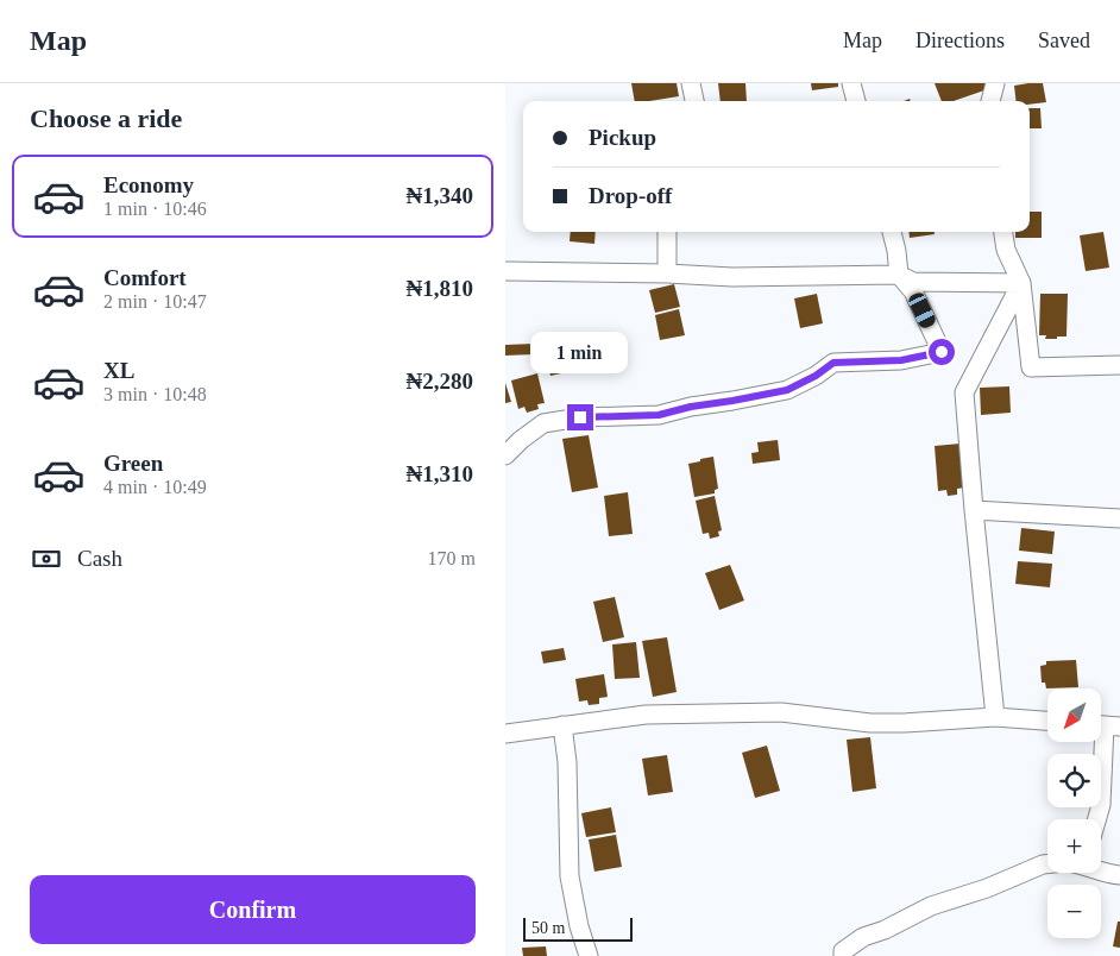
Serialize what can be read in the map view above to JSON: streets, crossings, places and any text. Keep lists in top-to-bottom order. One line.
{"scale_bar":"50 m","north":"bottom left","page":{"header":"Map","nav":["Map","Directions","Saved"],"heading":"Choose a ride","banner":["Pickup","Drop-off"],"list":[{"name":"Economy","note":"1 min · 10:46","value":"₦1,340"},{"name":"Comfort","note":"2 min · 10:47","value":"₦1,810"},{"name":"XL","note":"3 min · 10:48","value":"₦2,280"},{"name":"Green","note":"4 min · 10:49","value":"₦1,310"}],"bubble":"1 min","pay":["Cash","170 m"],"map_buttons":["+","−"],"buttons":"Confirm","scale":"50 m"}}
